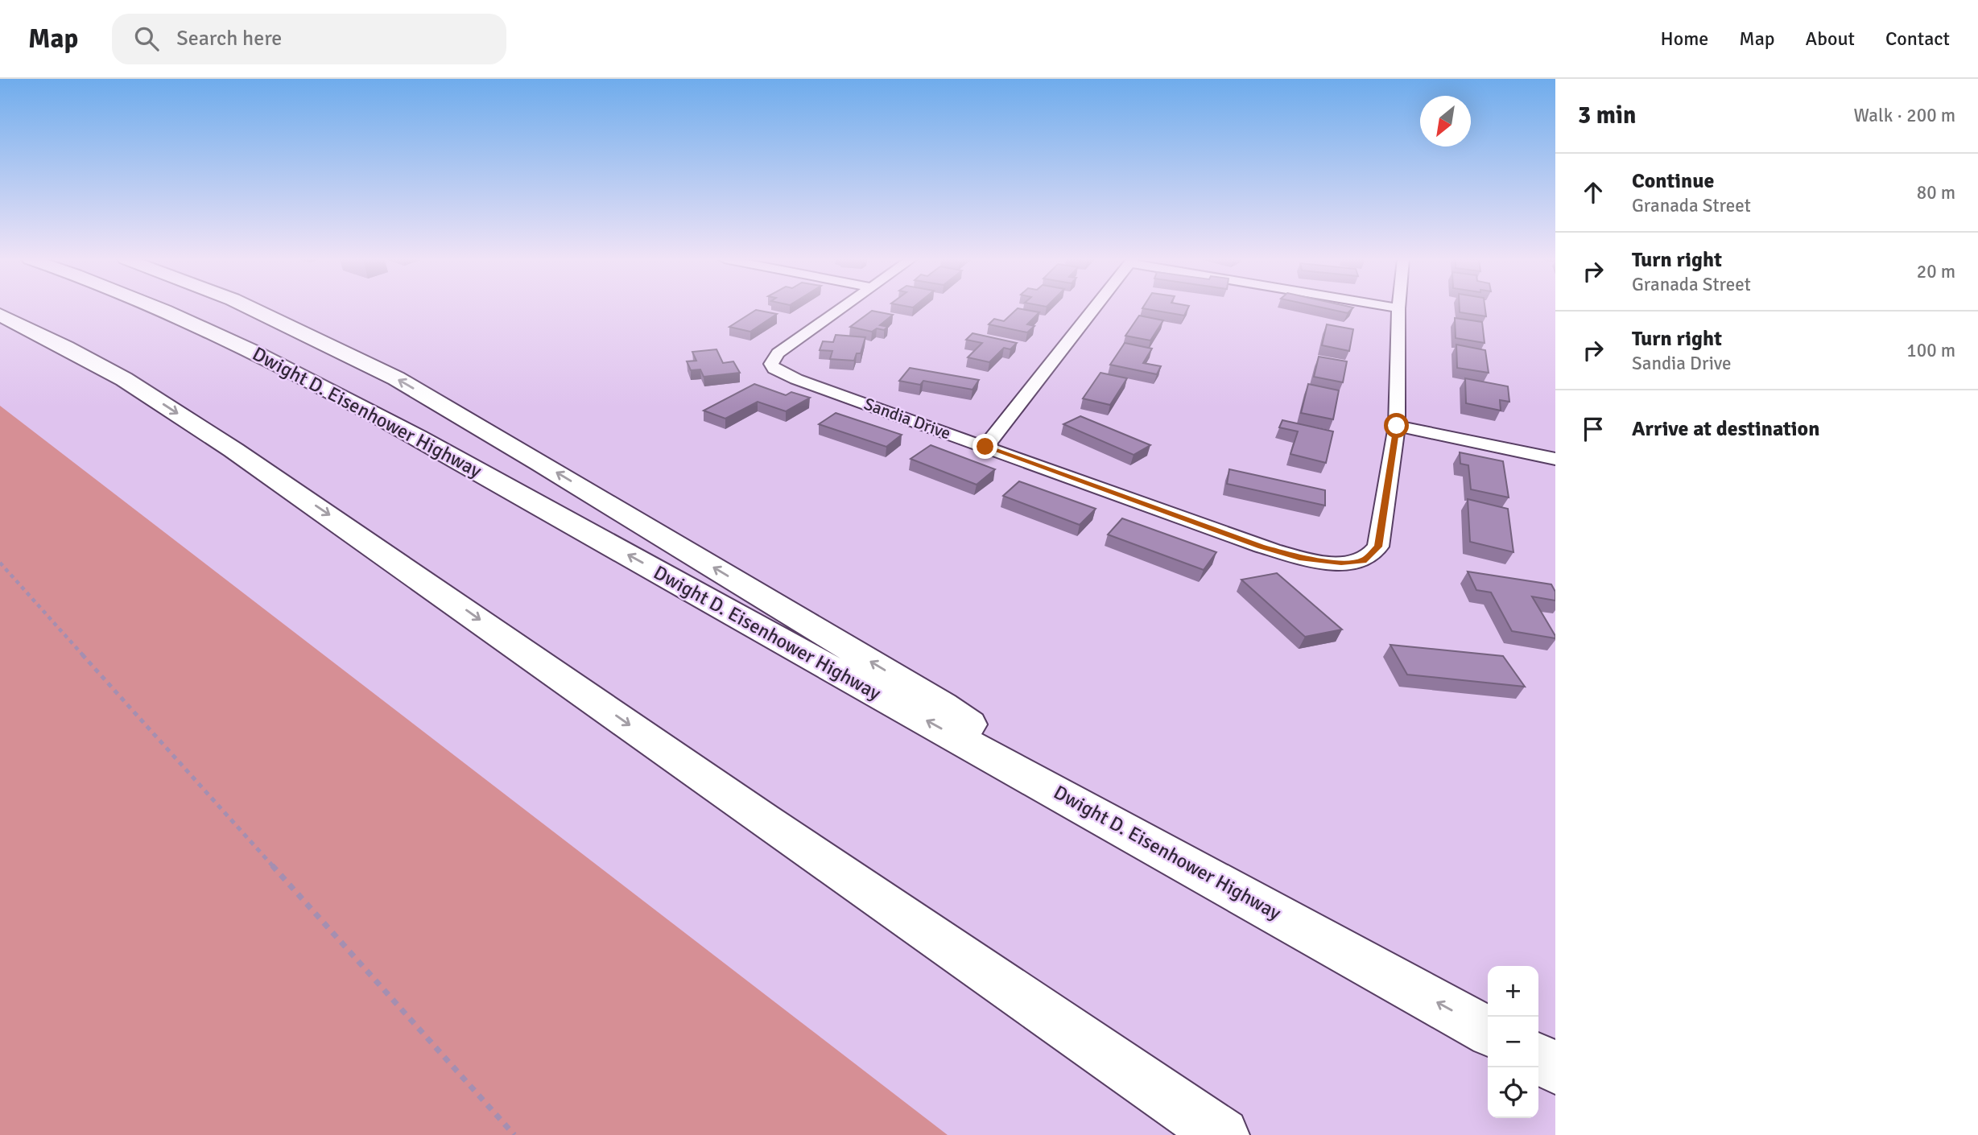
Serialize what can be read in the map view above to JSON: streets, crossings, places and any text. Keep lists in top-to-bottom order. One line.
{"streets":{"highway":["Dwight D. Eisenhower Highway"],"street":["Sandia Drive"]},"north":"bottom left","page":{"header":"Map","search":"Search here","nav":["Home","Map","About","Contact"],"heading":["3 min","Walk · 200 m"],"list":[["Continue","Granada Street","80 m"],["Turn right","Granada Street","20 m"],["Turn right","Sandia Drive","100 m"],"Arrive at destination"],"map_buttons":["+","−"]}}
